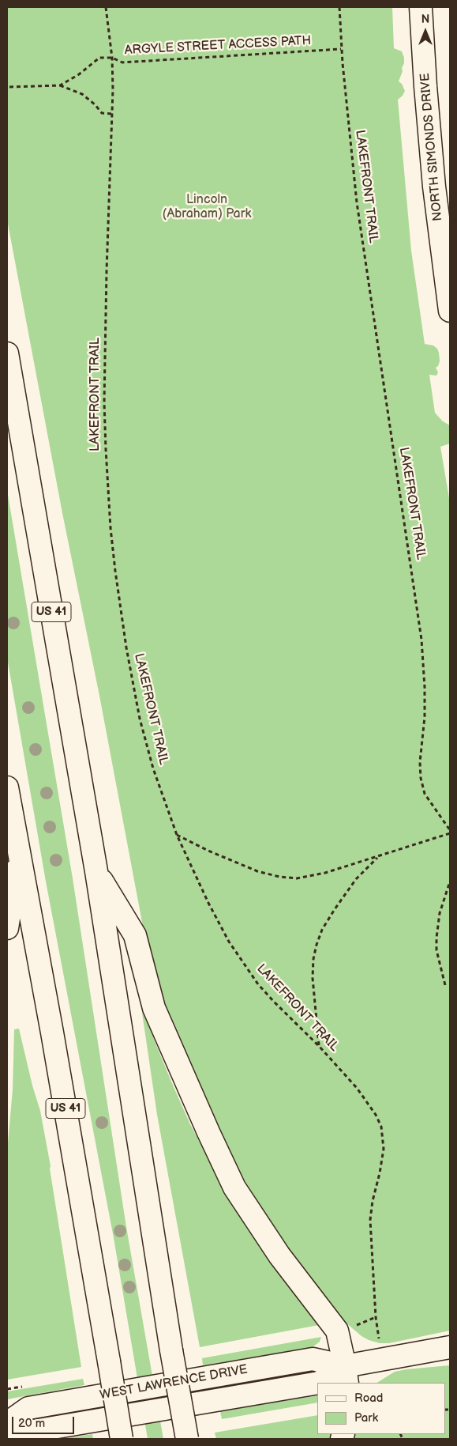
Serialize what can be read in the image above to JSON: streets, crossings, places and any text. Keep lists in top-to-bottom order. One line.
{"streets":{"main road":["NORTH SIMONDS DRIVE","US 41","WEST LAWRENCE DRIVE"],"path":["ARGYLE STREET ACCESS PATH","LAKEFRONT TRAIL"]},"crossings":[["ARGYLE STREET ACCESS PATH","LAKEFRONT TRAIL"]],"parks":["Lincoln (Abraham) Park"],"legend":["Road","Park"],"scale_bar":"20 m","north":"top"}
